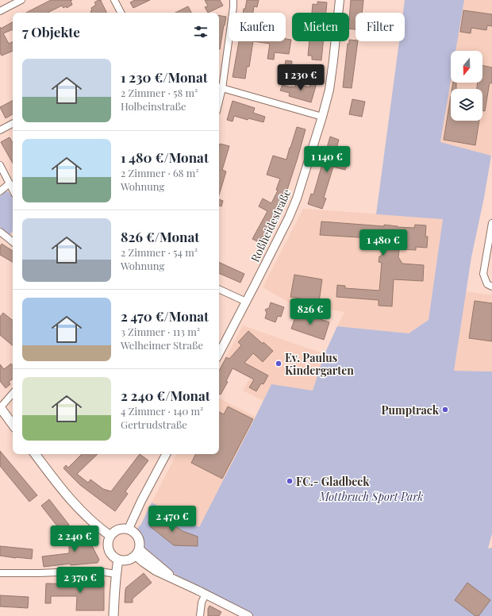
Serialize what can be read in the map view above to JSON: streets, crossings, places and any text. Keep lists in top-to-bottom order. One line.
{"streets":{"street":["Roßheidestraße"]},"parks":["Mottbruch Sport Park"],"places":["Ev. Paulus Kindergarten","Pumptrack","FC.- Gladbeck"],"north":"bottom","page":{"chip":["Kaufen","Mieten","Filter"],"heading":"7 Objekte","list":[{"name":"1 230 €/Monat","note":"2 Zimmer · 58 m² · Holbeinstraße"},{"name":"1 480 €/Monat","note":"2 Zimmer · 68 m² · Wohnung"},{"name":"826 €/Monat","note":"2 Zimmer · 54 m² · Wohnung"},{"name":"2 470 €/Monat","note":"3 Zimmer · 113 m² · Welheimer Straße"},{"name":"2 240 €/Monat","note":"4 Zimmer · 140 m² · Gertrudstraße"}],"price":["1 230 €","1 140 €","1 480 €","826 €","2 470 €","2 240 €","2 370 €"]}}
